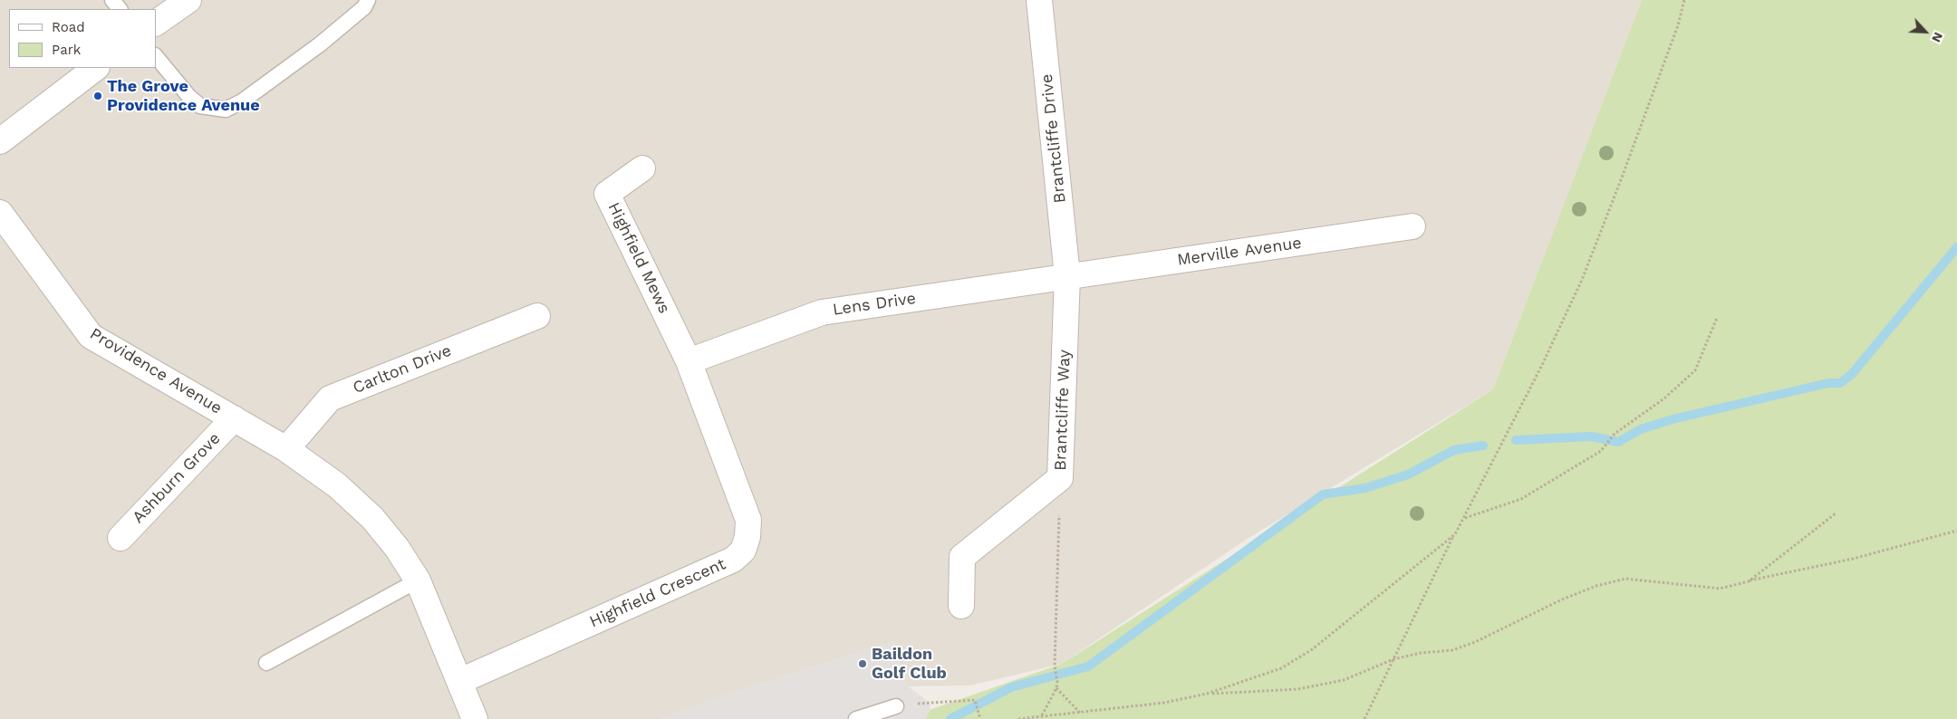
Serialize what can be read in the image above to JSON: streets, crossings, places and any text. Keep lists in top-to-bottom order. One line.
{"streets":{"street":["Brantcliffe Drive","Merville Avenue","Highfield Mews","Lens Drive","Carlton Drive","Providence Avenue","Brantcliffe Way","Ashburn Grove","Highfield Crescent"]},"crossings":[["Brantcliffe Drive","Merville Avenue"],["Brantcliffe Drive","Lens Drive"],["Brantcliffe Drive","Brantcliffe Way"],["Merville Avenue","Lens Drive"],["Merville Avenue","Brantcliffe Way"],["Highfield Mews","Lens Drive"],["Highfield Mews","Highfield Crescent"],["Lens Drive","Brantcliffe Way"],["Lens Drive","Highfield Crescent"],["Carlton Drive","Providence Avenue"],["Providence Avenue","Ashburn Grove"],["Providence Avenue","Highfield Crescent"]],"places":["The Grove Providence Avenue","Baildon Golf Club"],"legend":["Road","Park"],"north":"bottom right"}
